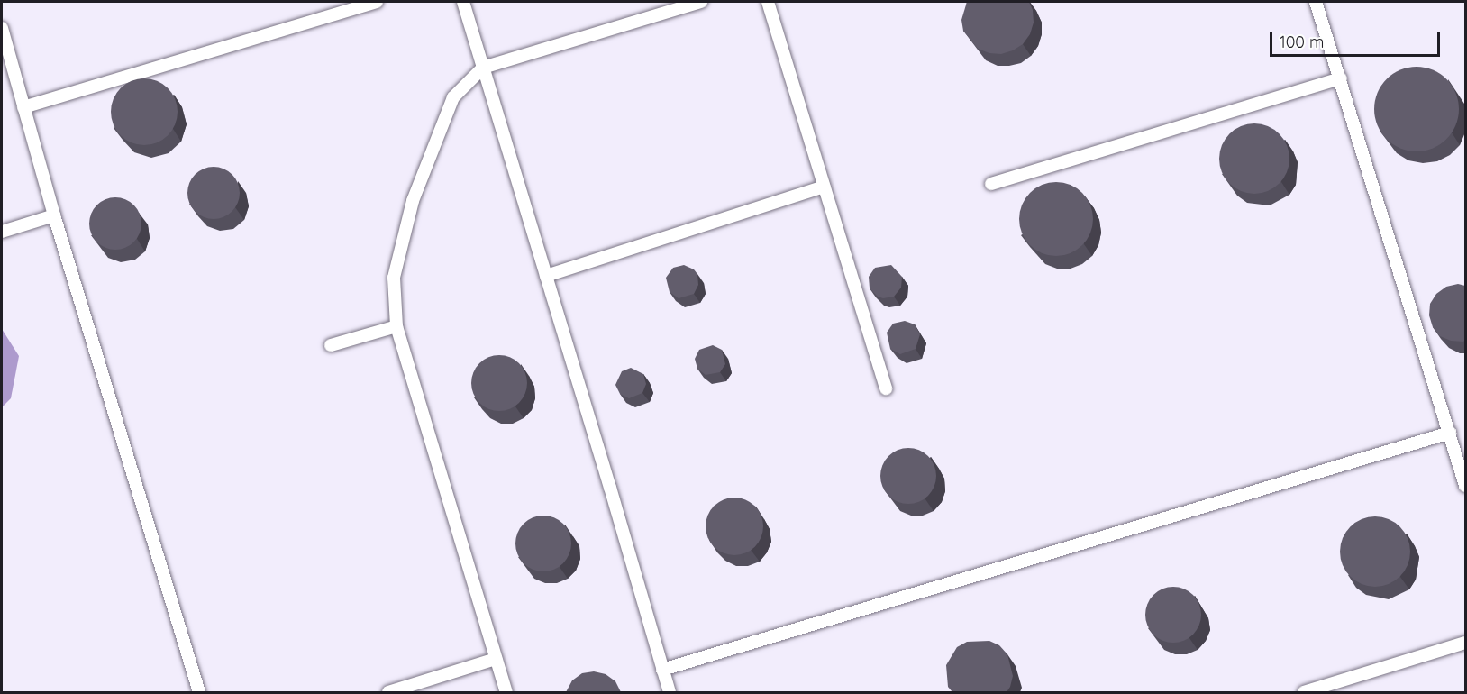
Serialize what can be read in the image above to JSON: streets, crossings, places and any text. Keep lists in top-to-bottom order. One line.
{"scale_bar":"100 m"}
